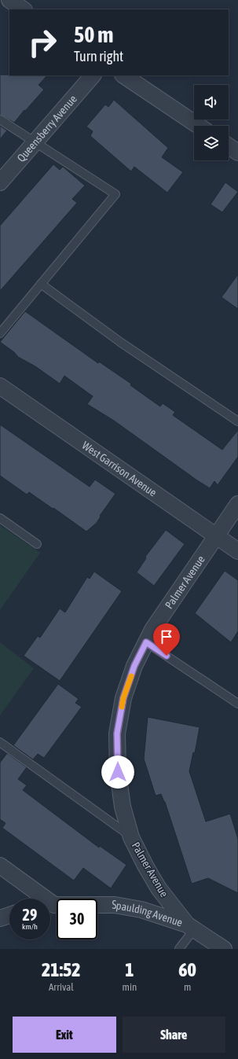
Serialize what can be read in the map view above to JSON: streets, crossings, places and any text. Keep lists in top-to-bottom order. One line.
{"streets":{"street":["Queensberry Avenue","West Garrison Avenue","Palmer Avenue","Spaulding Avenue"]},"crossings":[["West Garrison Avenue","Palmer Avenue"],["Palmer Avenue","Spaulding Avenue"]],"page":{"turn":["50 m","Turn right"],"speed":"29 km/h","limit":"30","eta":["21:52","Arrival","1","min","60","m"],"buttons":["Exit","Share"]}}
